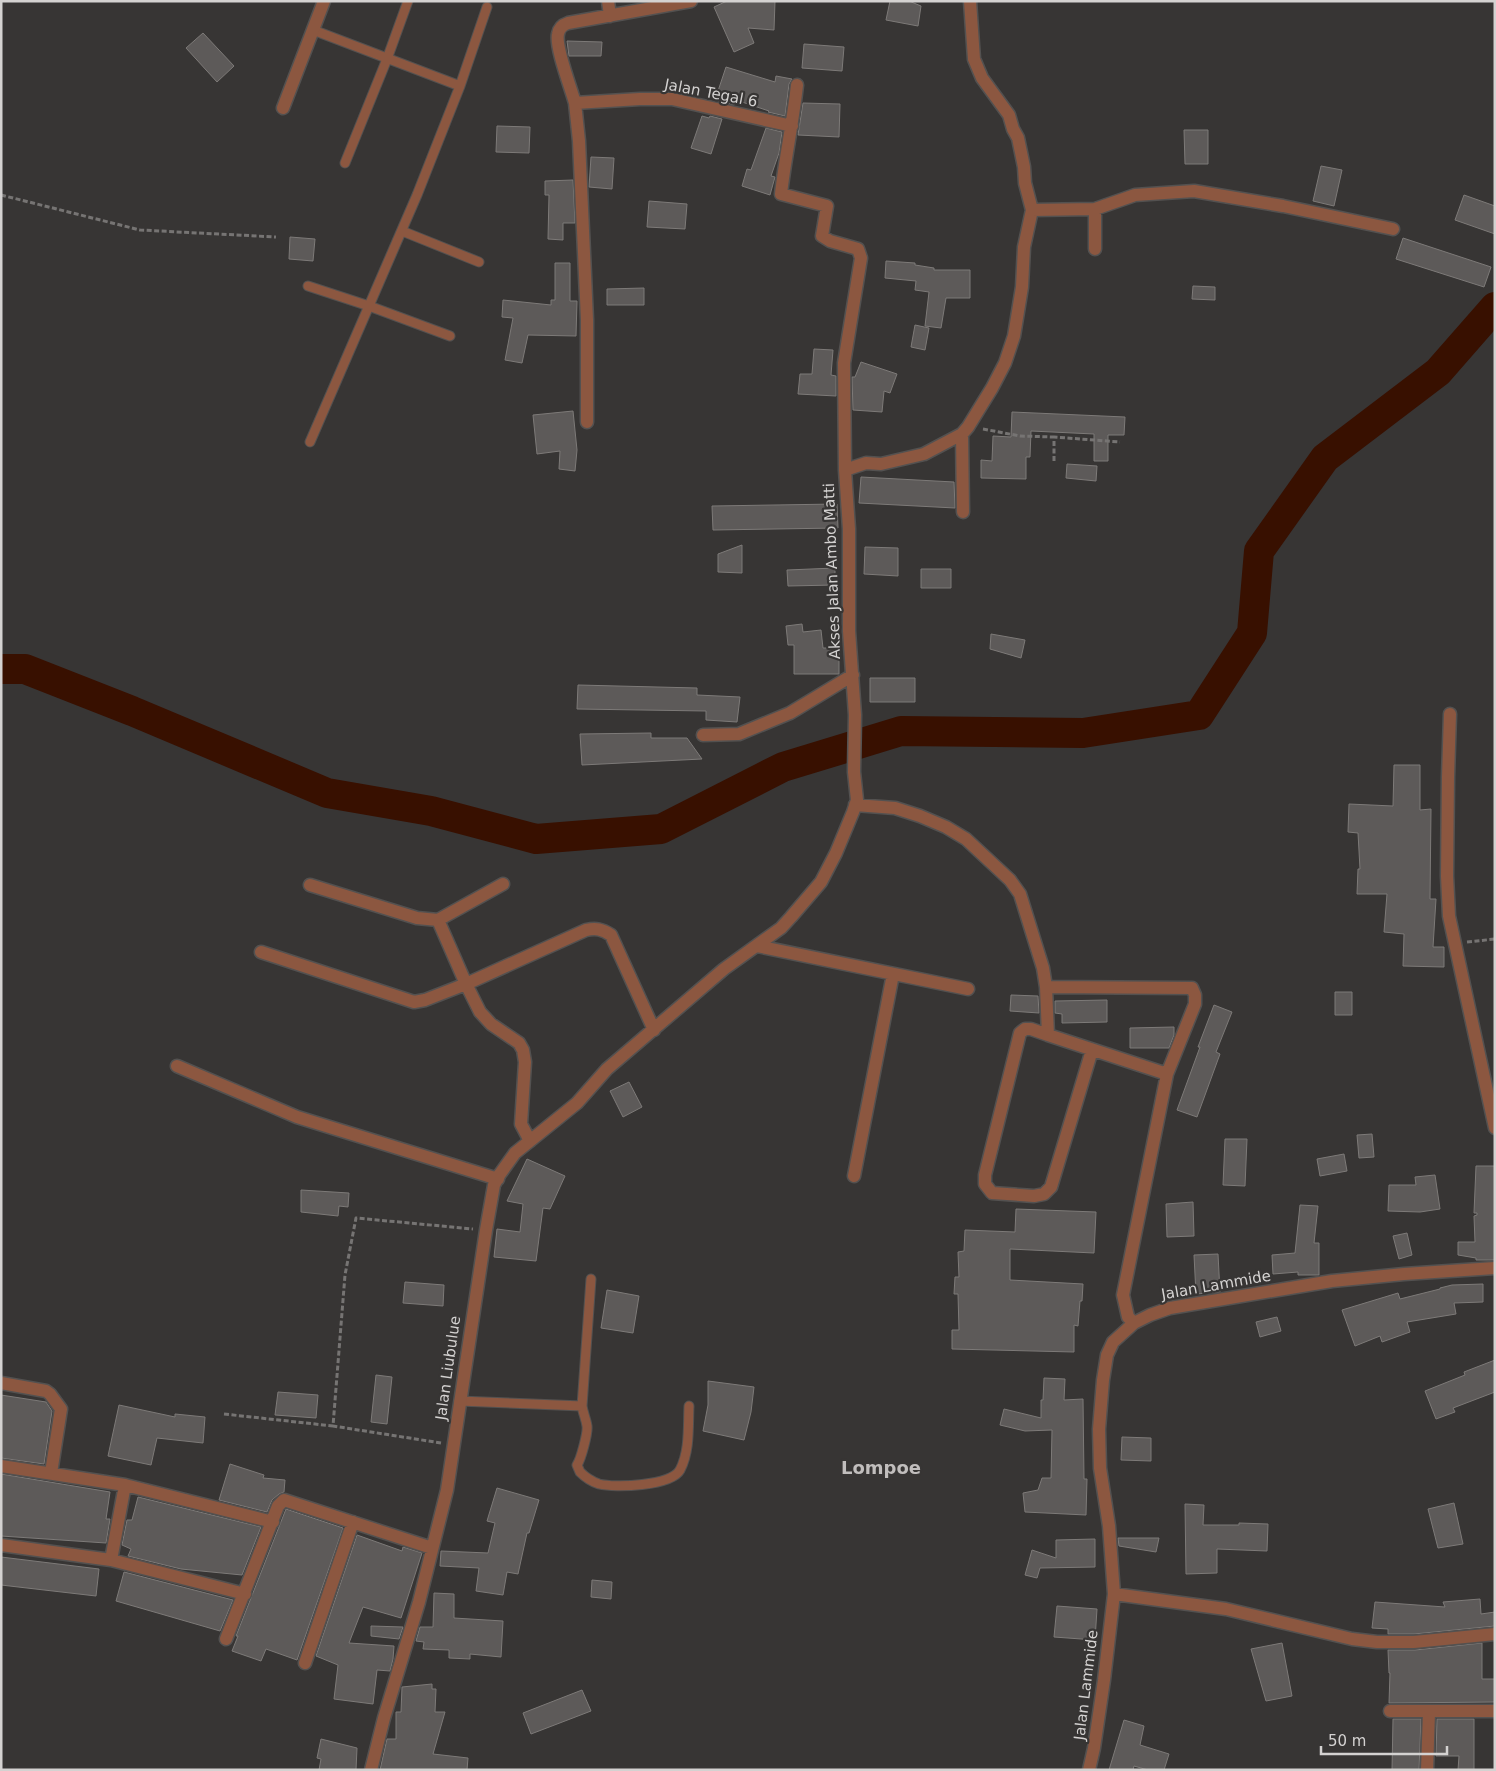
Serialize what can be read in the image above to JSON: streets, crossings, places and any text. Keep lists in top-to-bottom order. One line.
{"streets":{"street":["Jalan Tegal 6","Akses Jalan Ambo Matti","Jalan Lammide","Jalan Liubulue"]},"crossings":[["Akses Jalan Ambo Matti","Jalan Liubulue"]],"districts":["Lompoe"],"scale_bar":"50 m"}
